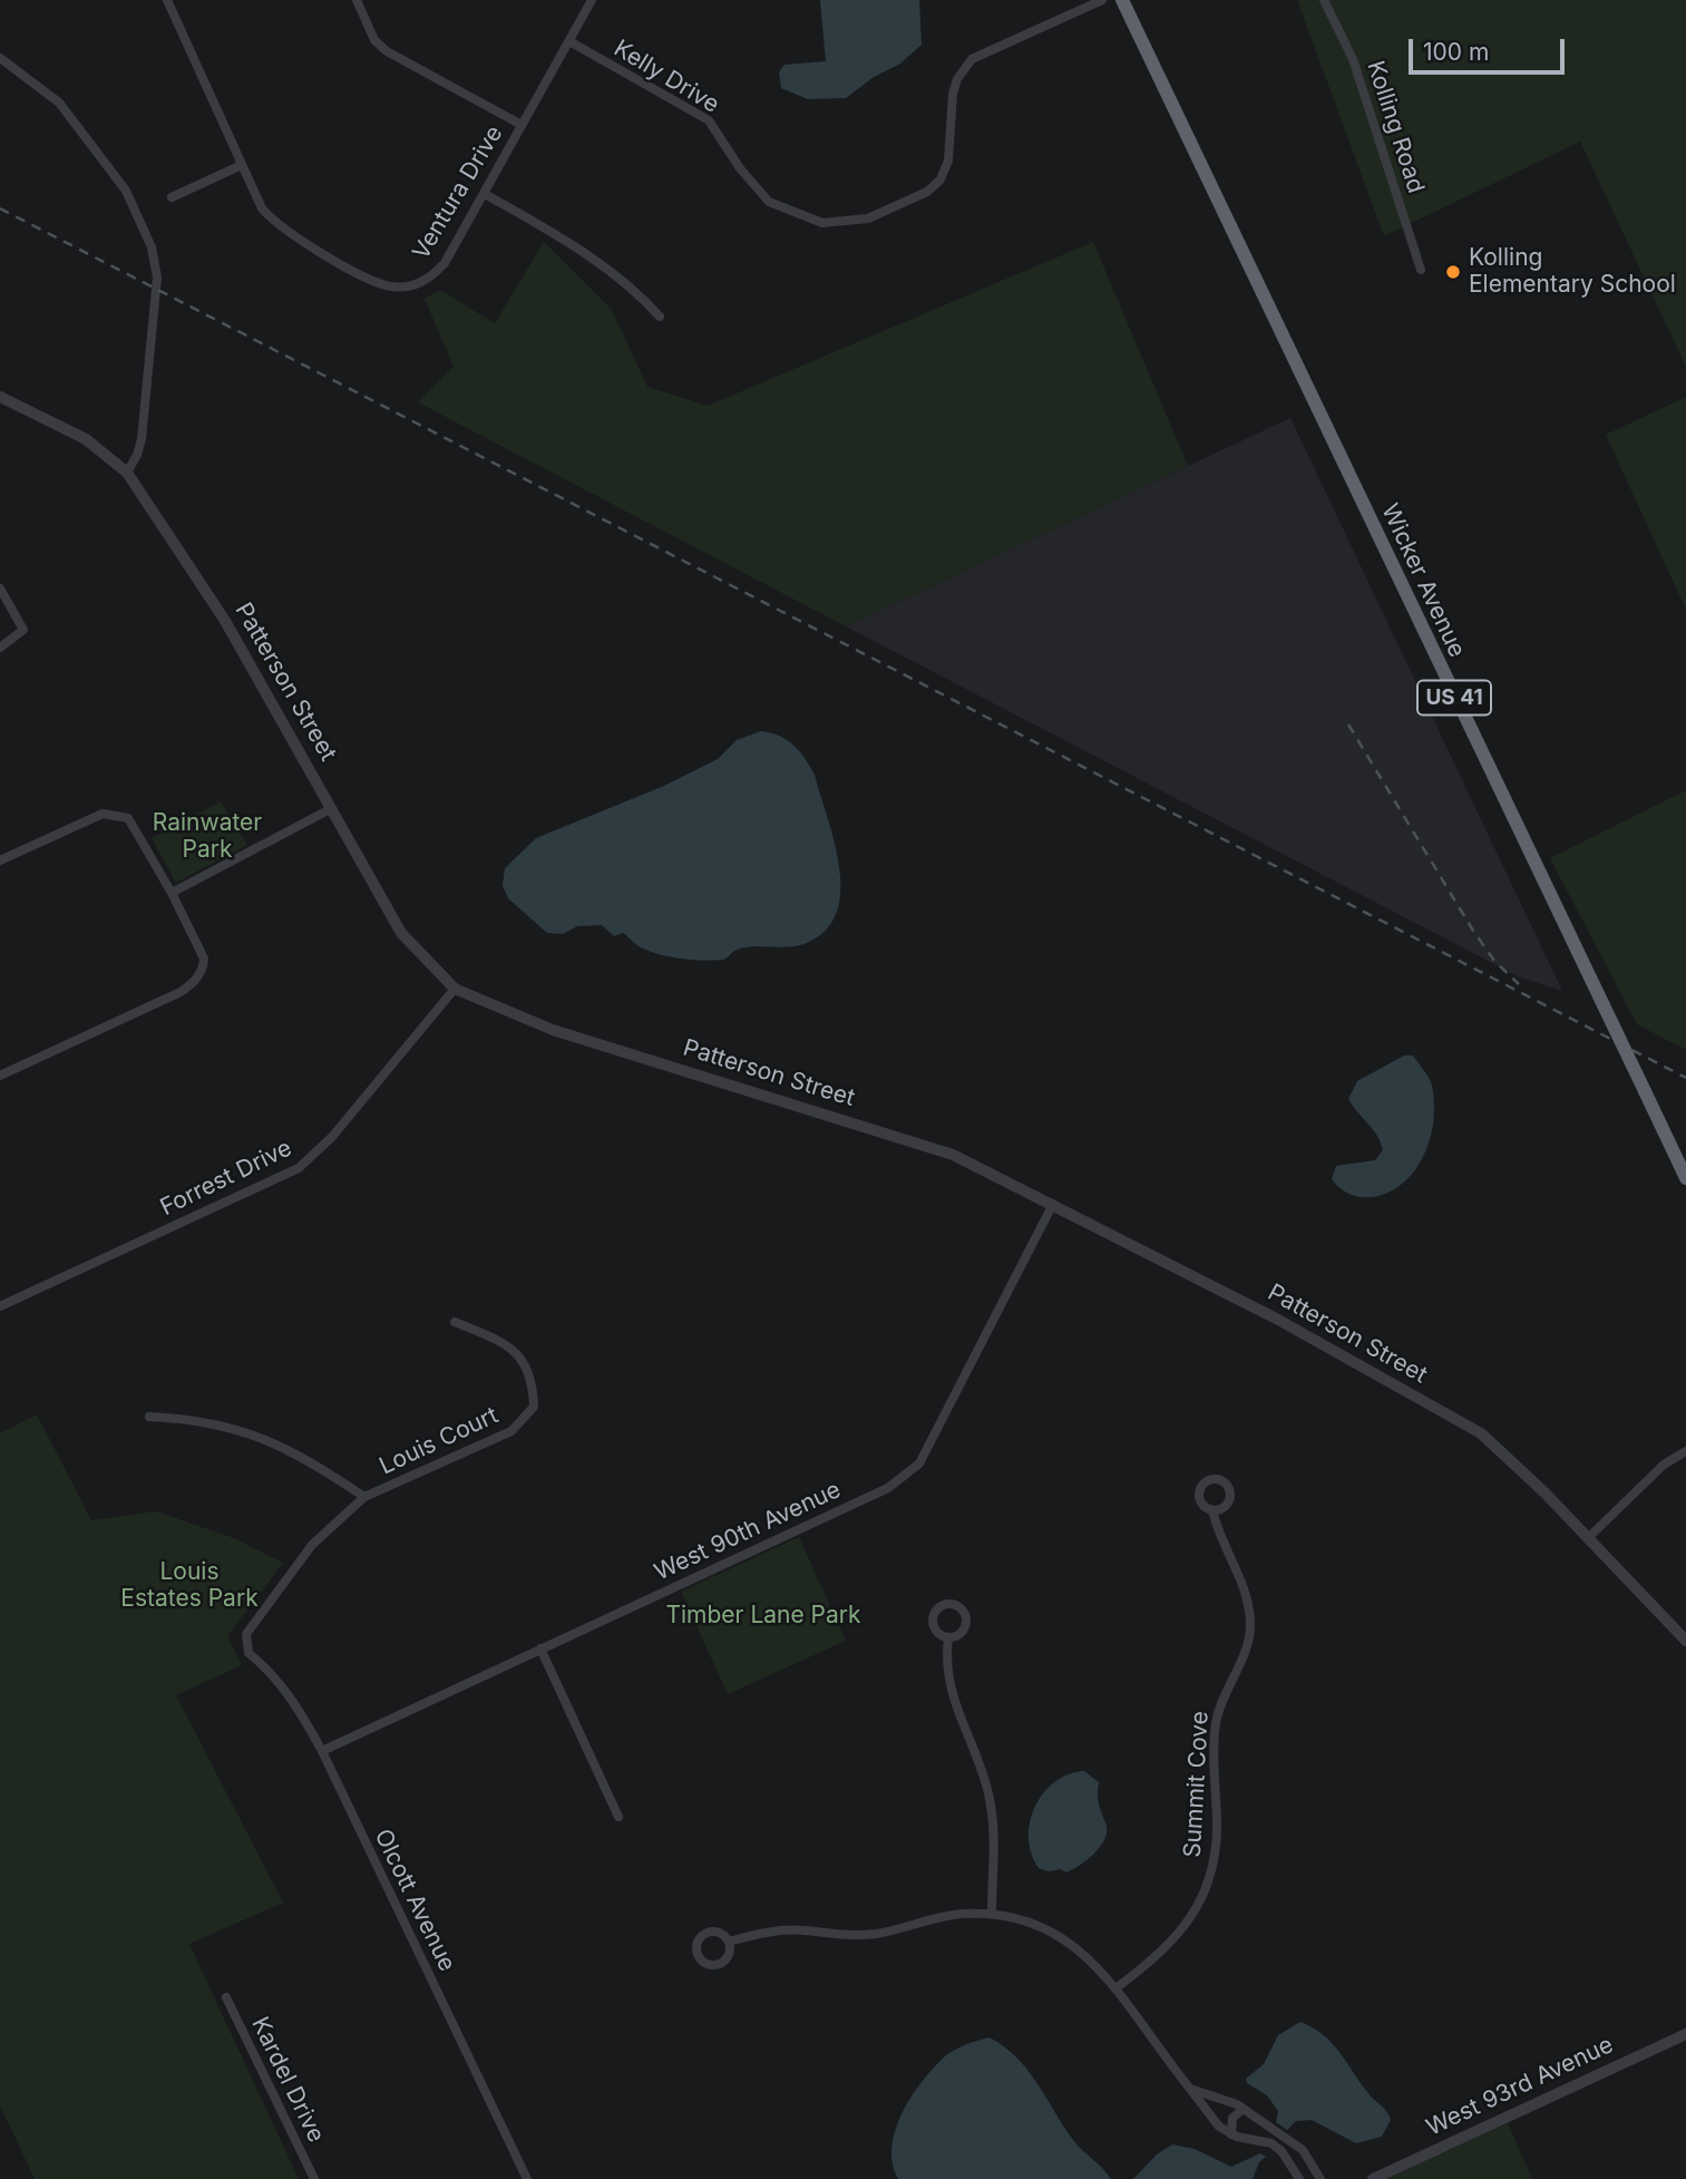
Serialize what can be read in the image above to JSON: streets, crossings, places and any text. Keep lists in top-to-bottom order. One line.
{"streets":{"highway":["Wicker Avenue","US 41"],"street":["Kelly Drive","Kolling Road","Ventura Drive","Patterson Street","Forrest Drive","Louis Court","West 90th Avenue","Summit Cove","Olcott Avenue","Kardel Drive","West 93rd Avenue"]},"crossings":[["Kelly Drive","Ventura Drive"],["Patterson Street","Forrest Drive"],["Patterson Street","West 90th Avenue"],["Louis Court","Olcott Avenue"],["West 90th Avenue","Olcott Avenue"]],"parks":["Rainwater Park","Louis Estates Park","Timber Lane Park"],"places":["Kolling Elementary School"],"scale_bar":"100 m"}
